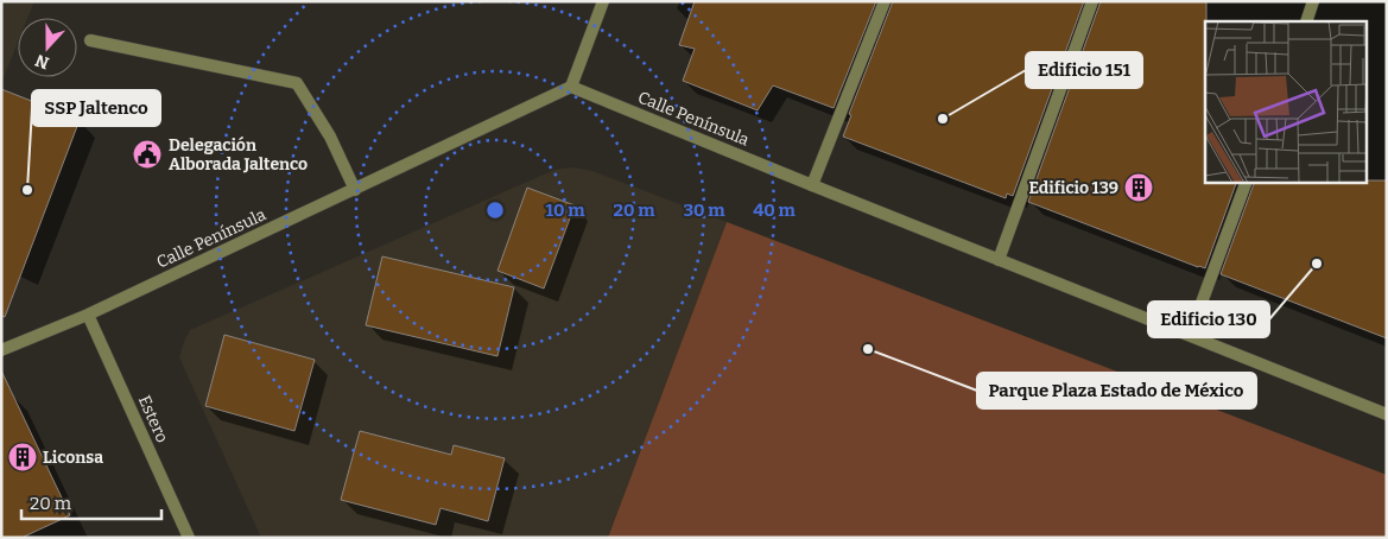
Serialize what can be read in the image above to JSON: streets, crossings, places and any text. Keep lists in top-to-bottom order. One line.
{"streets":{"street":["Calle Península","Estero"]},"crossings":[["Calle Península","Estero"]],"places":{"other":["Edificio 151","SSP Jaltenco","Edificio 130","Parque Plaza Estado de México"],"public building":["Delegación Alborada Jaltenco"],"building":["Edificio 139","Liconsa"]},"scale_bar":"20 m","north":"bottom","rings":["10 m","20 m","30 m","40 m"]}
